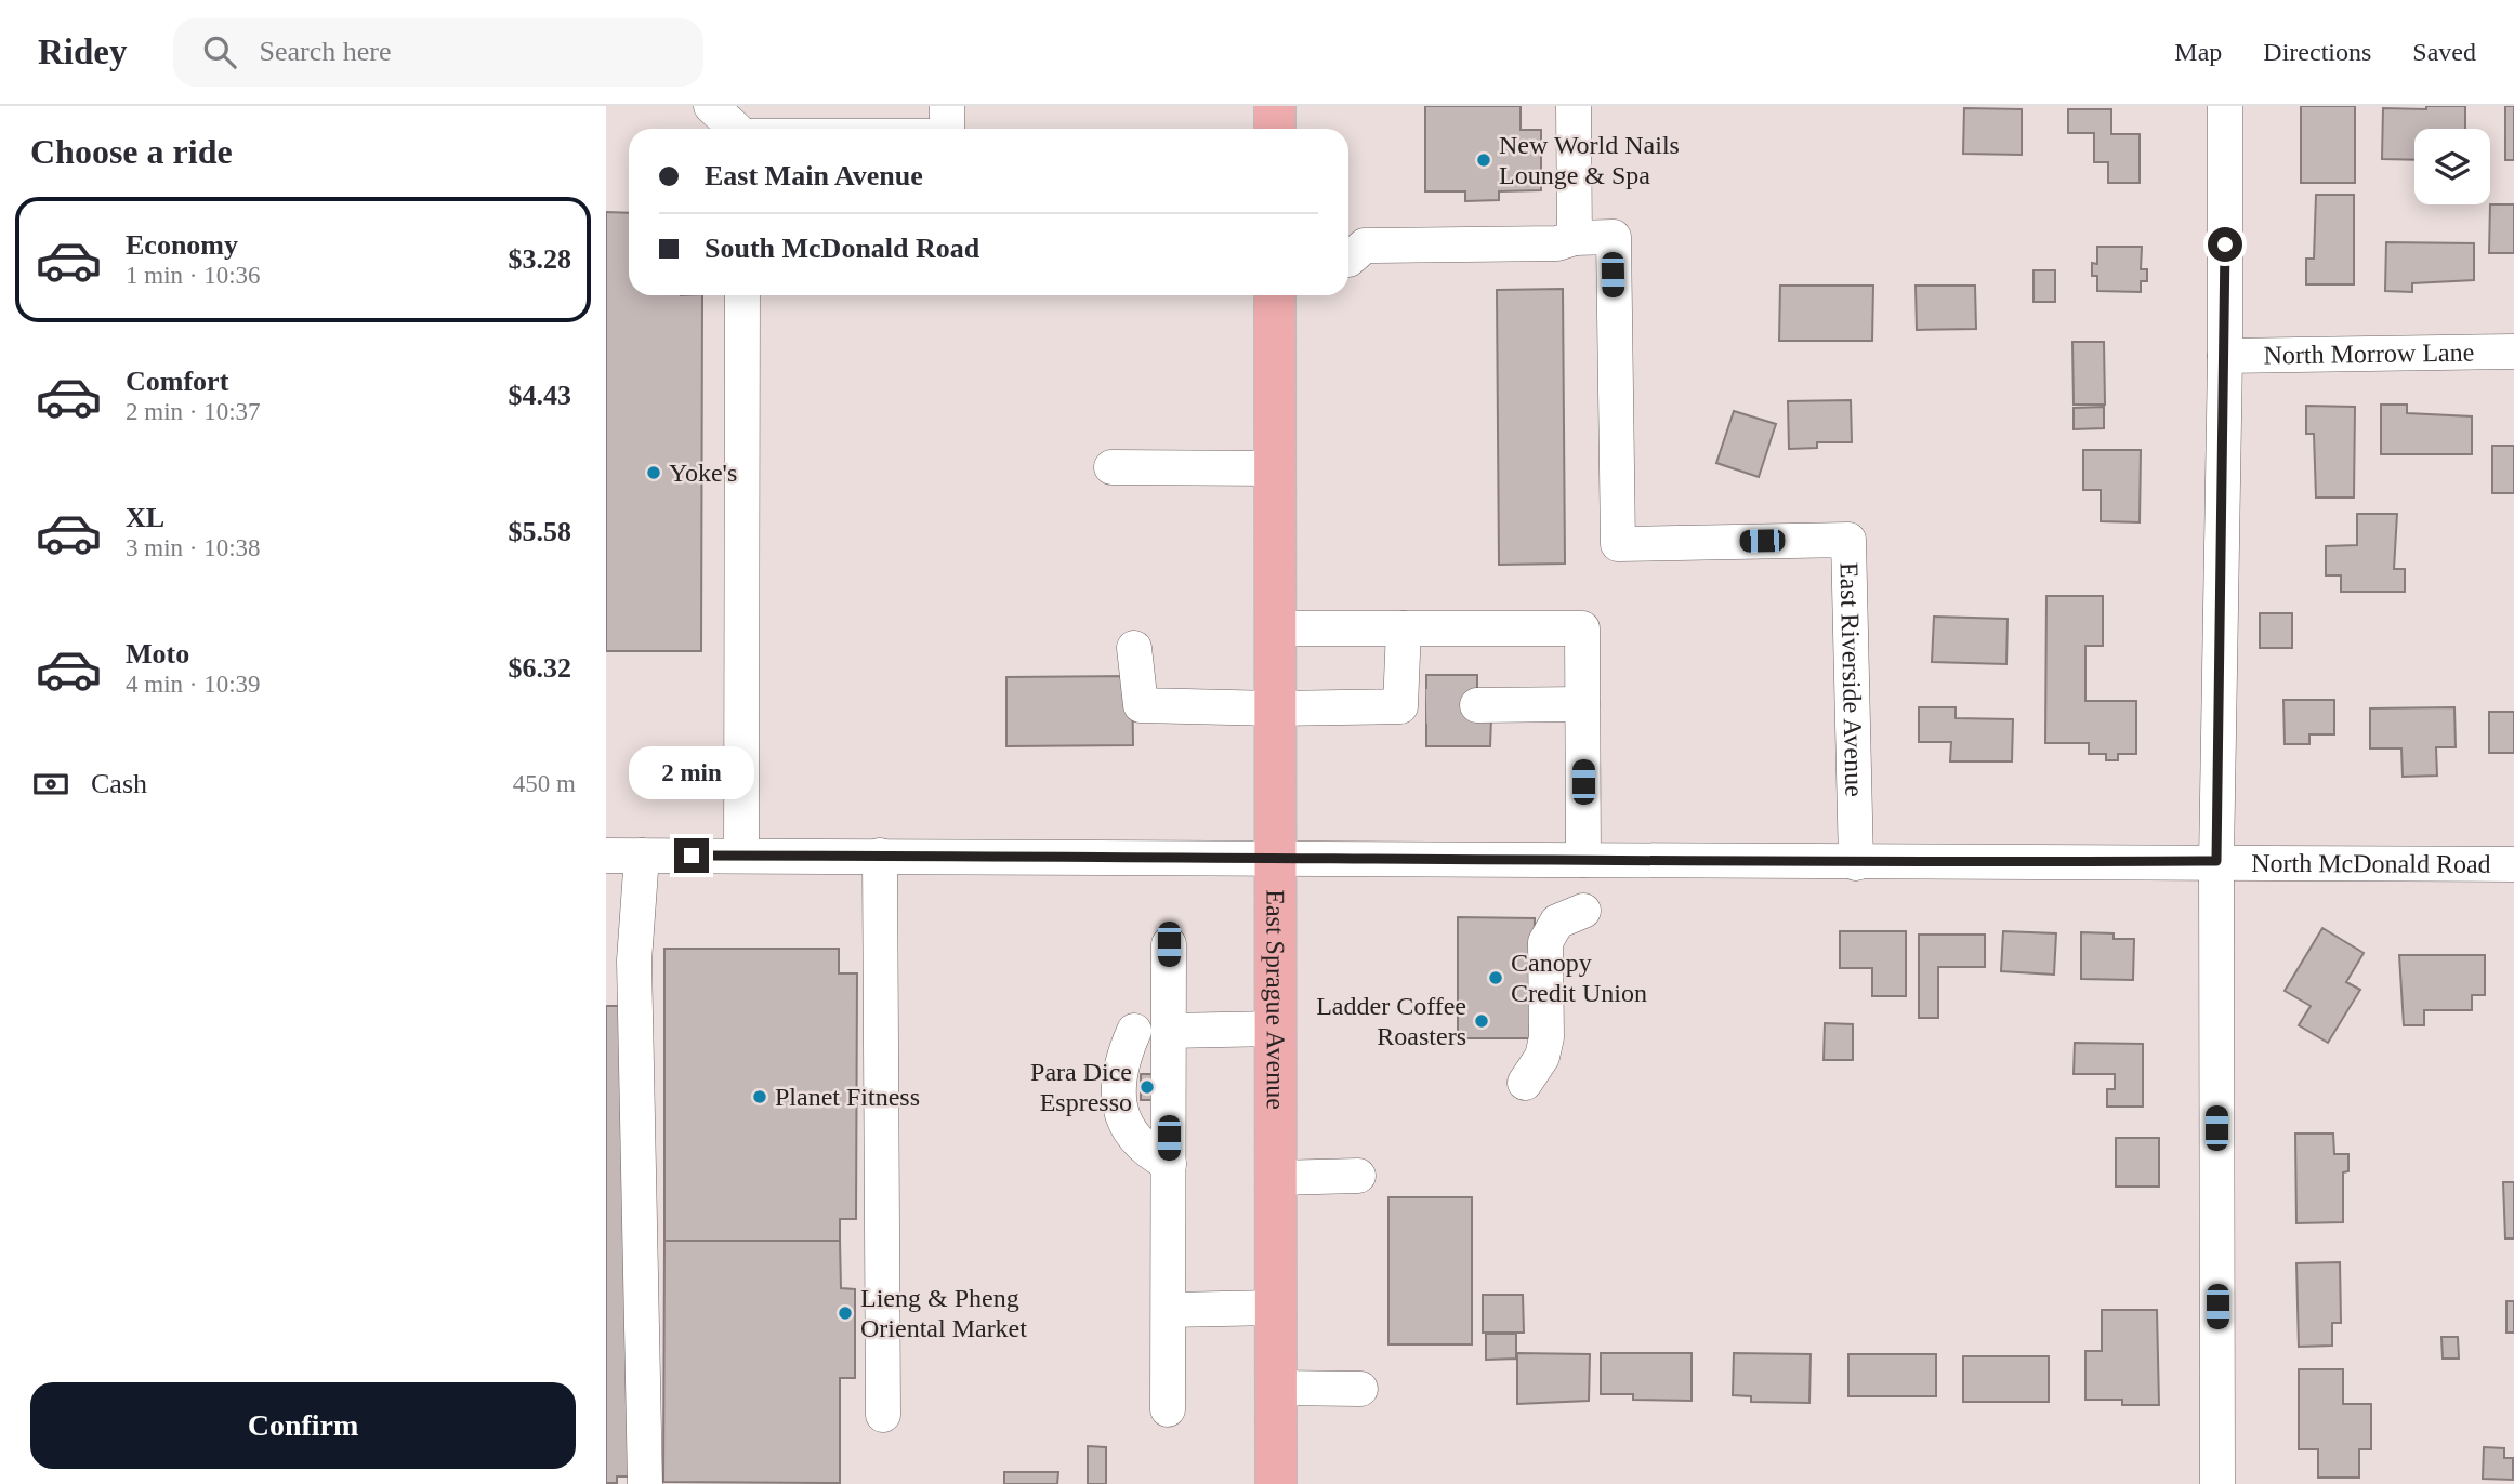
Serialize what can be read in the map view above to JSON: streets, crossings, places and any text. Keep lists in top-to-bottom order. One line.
{"streets":{"main road":["East Sprague Avenue"],"street":["North Morrow Lane","East Riverside Avenue","North McDonald Road"]},"crossings":[["East Riverside Avenue","North McDonald Road"],["North McDonald Road","East Sprague Avenue"]],"places":["New World Nails Lounge & Spa","Yoke's","Canopy Credit Union","Ladder Coffee Roasters","Para Dice Espresso","Planet Fitness","Lieng & Pheng Oriental Market"],"page":{"header":"Ridey","search":"Search here","nav":["Map","Directions","Saved"],"heading":"Choose a ride","banner":["East Main Avenue","South McDonald Road"],"list":[{"name":"Economy","note":"1 min · 10:36","value":"$3.28"},{"name":"Comfort","note":"2 min · 10:37","value":"$4.43"},{"name":"XL","note":"3 min · 10:38","value":"$5.58"},{"name":"Moto","note":"4 min · 10:39","value":"$6.32"}],"pay":["Cash","450 m"],"bubble":"2 min","buttons":"Confirm"}}
